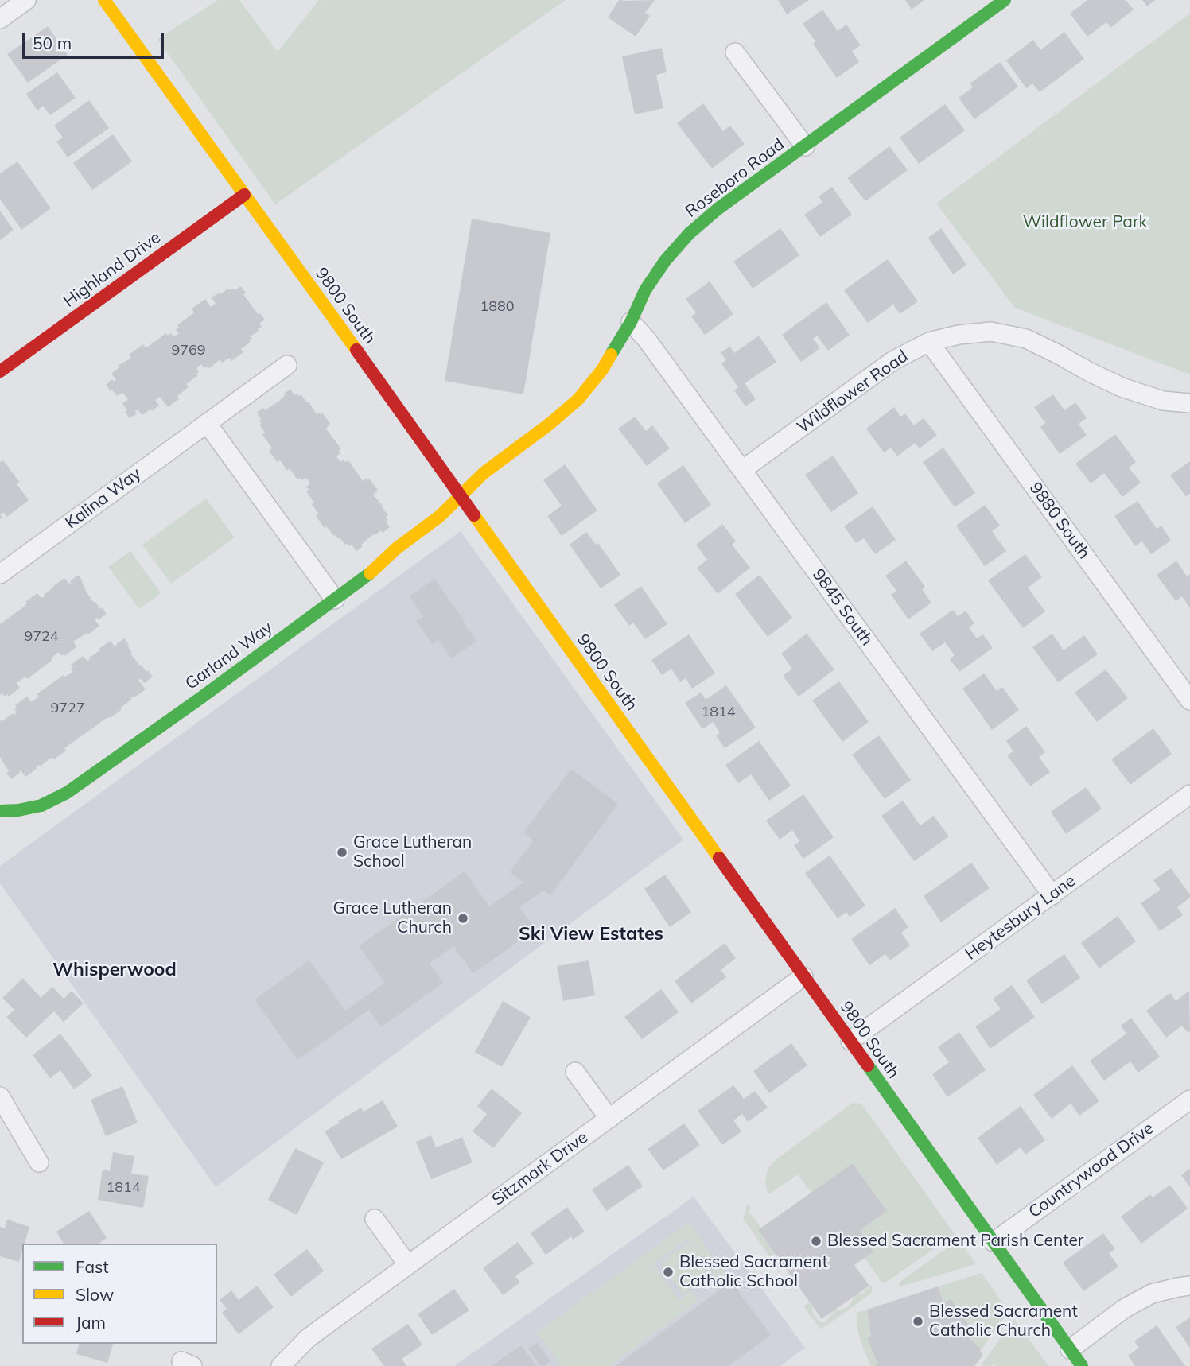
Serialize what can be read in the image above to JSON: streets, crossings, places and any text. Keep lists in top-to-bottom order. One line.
{"streets":{"street":["Roseboro Road","Highland Drive","9800 South","Wildflower Road","Kalina Way","9880 South","9845 South","Garland Way","Heytesbury Lane","Sitzmark Drive","Countrywood Drive"]},"crossings":[["Roseboro Road","9800 South"],["Roseboro Road","9845 South"],["Roseboro Road","Garland Way"],["Highland Drive","9800 South"],["9800 South","Garland Way"],["9800 South","Heytesbury Lane"],["9800 South","Sitzmark Drive"],["9800 South","Countrywood Drive"],["Wildflower Road","9880 South"],["Wildflower Road","9845 South"],["9845 South","Heytesbury Lane"]],"districts":["Ski View Estates","Whisperwood"],"parks":["Wildflower Park"],"places":["Grace Lutheran School","Grace Lutheran Church","Blessed Sacrament Parish Center","Blessed Sacrament Catholic School","Blessed Sacrament Catholic Church"],"house_numbers":["1880","9769","9724","9727","1814","1814"],"legend":["Fast","Slow","Jam"],"scale_bar":"50 m"}
